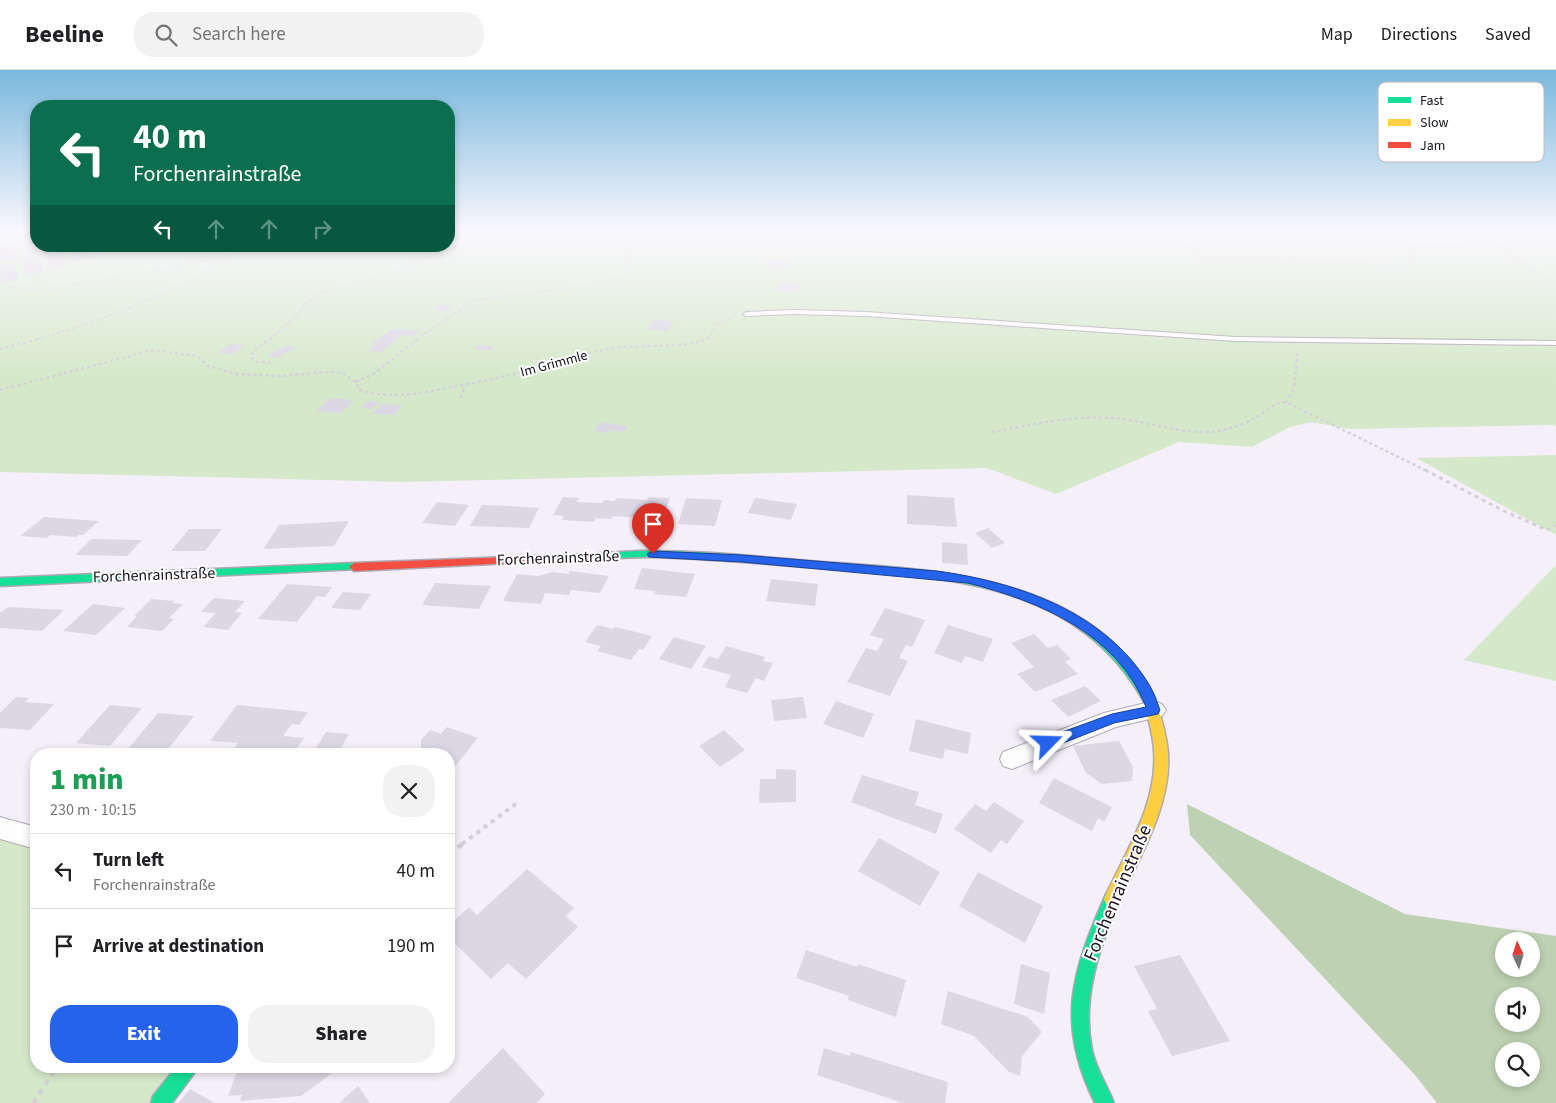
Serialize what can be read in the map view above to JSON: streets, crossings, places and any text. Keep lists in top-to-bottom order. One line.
{"streets":{"street":["Forchenrainstraße"],"path":["Im Grimmle"]},"legend":["Fast","Slow","Jam"],"north":"top","page":{"header":"Beeline","search":"Search here","nav":["Map","Directions","Saved"],"turn":["40 m","Forchenrainstraße"],"heading":["1 min","230 m · 10:15"],"list":[{"name":"Turn left","note":"Forchenrainstraße","value":"40 m"},{"name":"Arrive at destination","value":"190 m"}],"buttons":["Exit","Share"]}}
